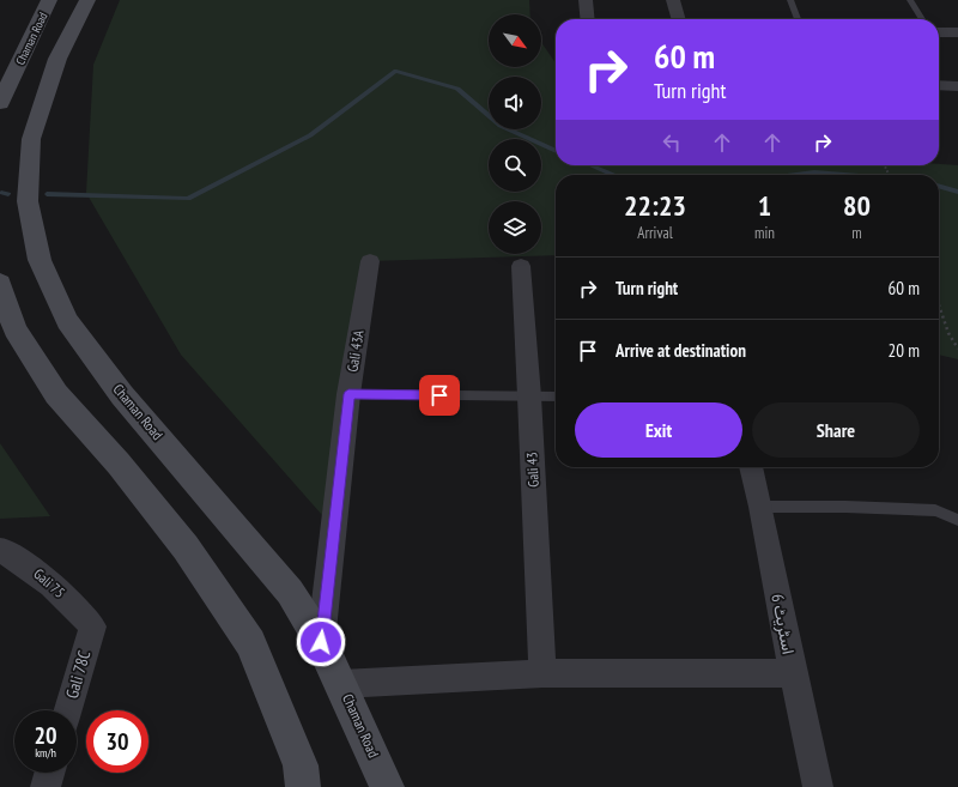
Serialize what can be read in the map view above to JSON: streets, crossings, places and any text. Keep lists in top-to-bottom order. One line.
{"streets":{"street":["Chaman Road","Gali 43A","Gali 43","Gali 75","اسٹریٹ 6","Gali 78C"]},"crossings":[["Chaman Road","Gali 43A"],["Gali 75","Gali 78C"]],"north":"bottom right","page":{"turn":["60 m","Turn right"],"eta":["22:23","Arrival","1","min","80","m"],"list":[{"name":"Turn right","value":"60 m"},{"name":"Arrive at destination","value":"20 m"}],"buttons":["Exit","Share"],"speed":"20 km/h","limit":"30"}}
